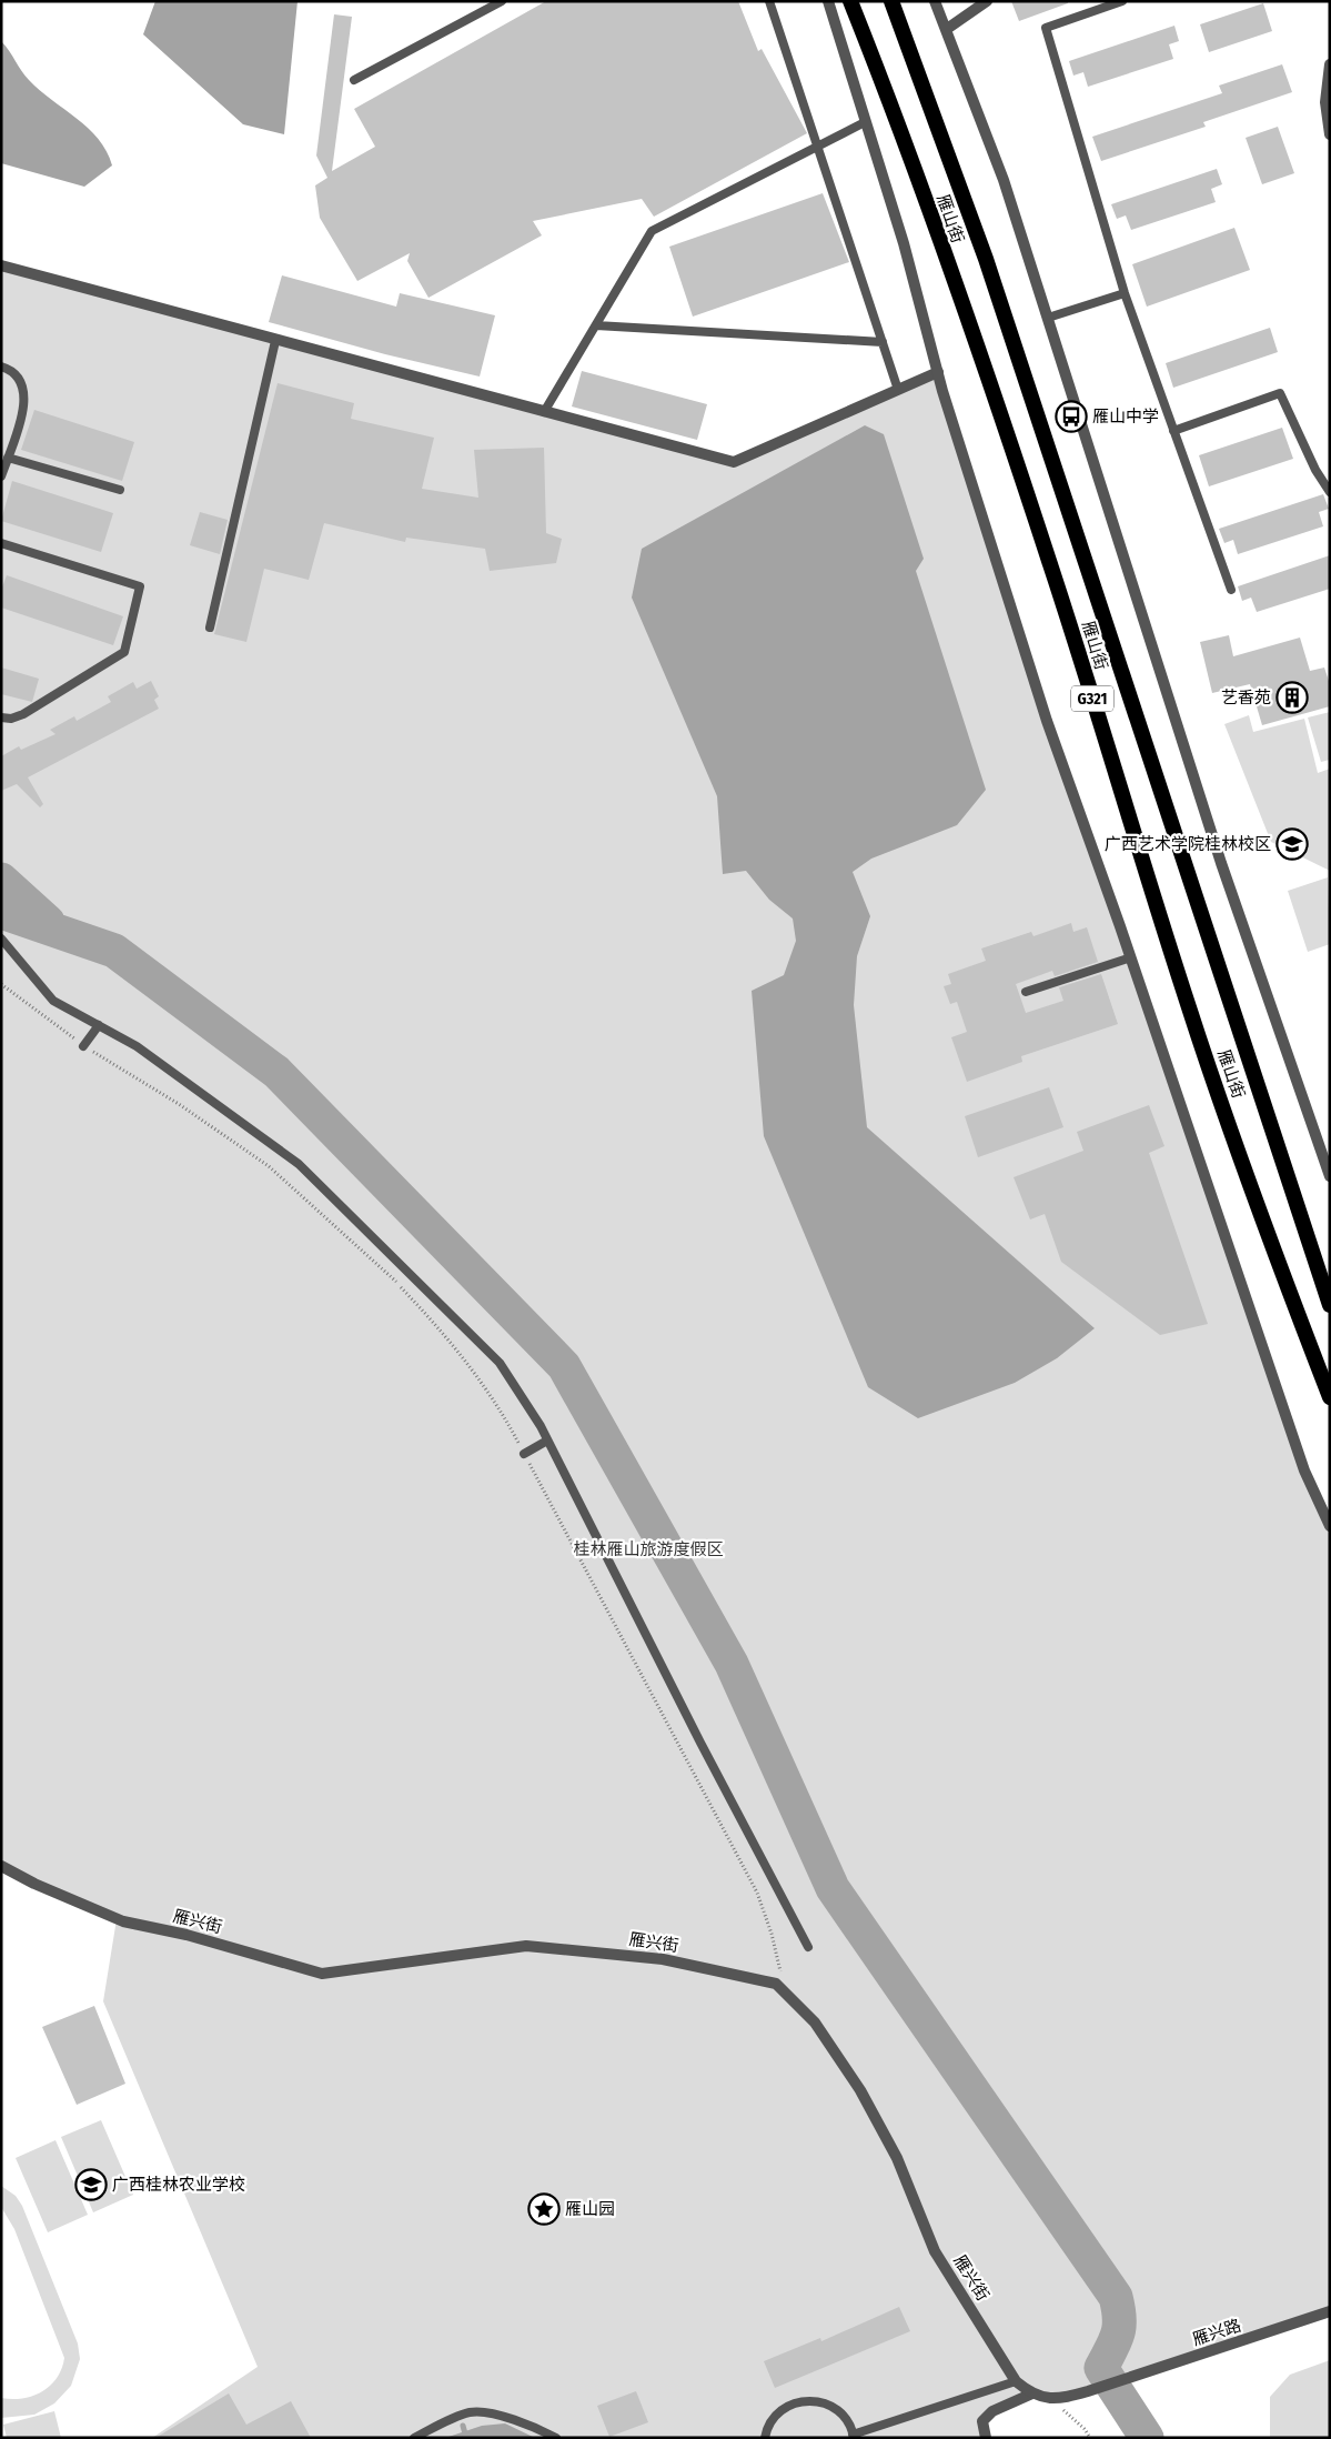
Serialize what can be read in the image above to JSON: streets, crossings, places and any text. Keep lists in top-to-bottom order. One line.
{"streets":{"highway":["雁山街","G321"],"street":["雁兴街","雁兴路"]},"crossings":[["雁兴街","雁兴路"]],"parks":["桂林雁山旅游度假区"],"places":{"bus stop":["雁山中学"],"building":["艺香苑"],"school or university":["广西艺术学院桂林校区","广西桂林农业学校"],"place":["雁山园"]}}
